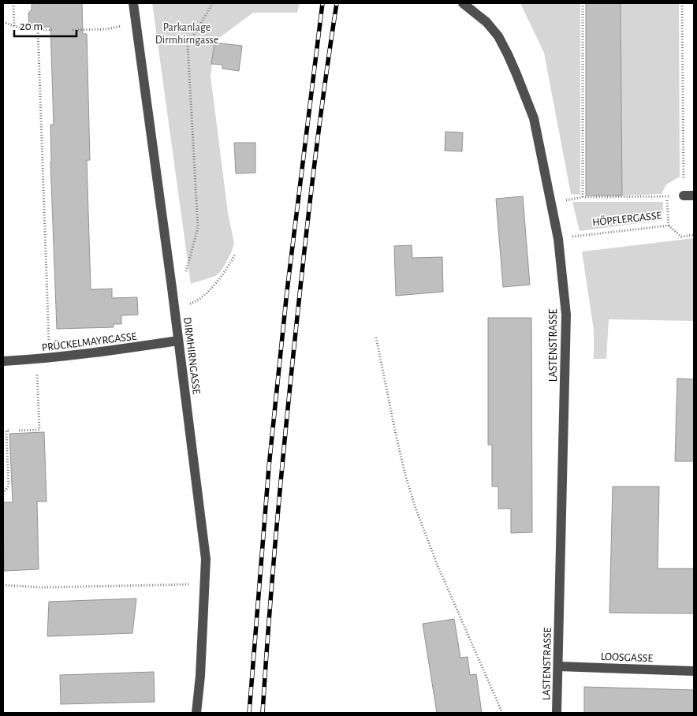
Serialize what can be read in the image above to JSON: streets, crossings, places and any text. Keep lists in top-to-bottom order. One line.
{"streets":{"street":["PRÜCKELMAYRGASSE","LASTENSTRASSE","DIRMHIRNGASSE","LOOSGASSE"],"path":["HÖPFLERGASSE"]},"crossings":[["HÖPFLERGASSE","LASTENSTRASSE"],["PRÜCKELMAYRGASSE","DIRMHIRNGASSE"],["LASTENSTRASSE","LOOSGASSE"]],"parks":["Parkanlage Dirmhirngasse"],"scale_bar":"20 m"}
